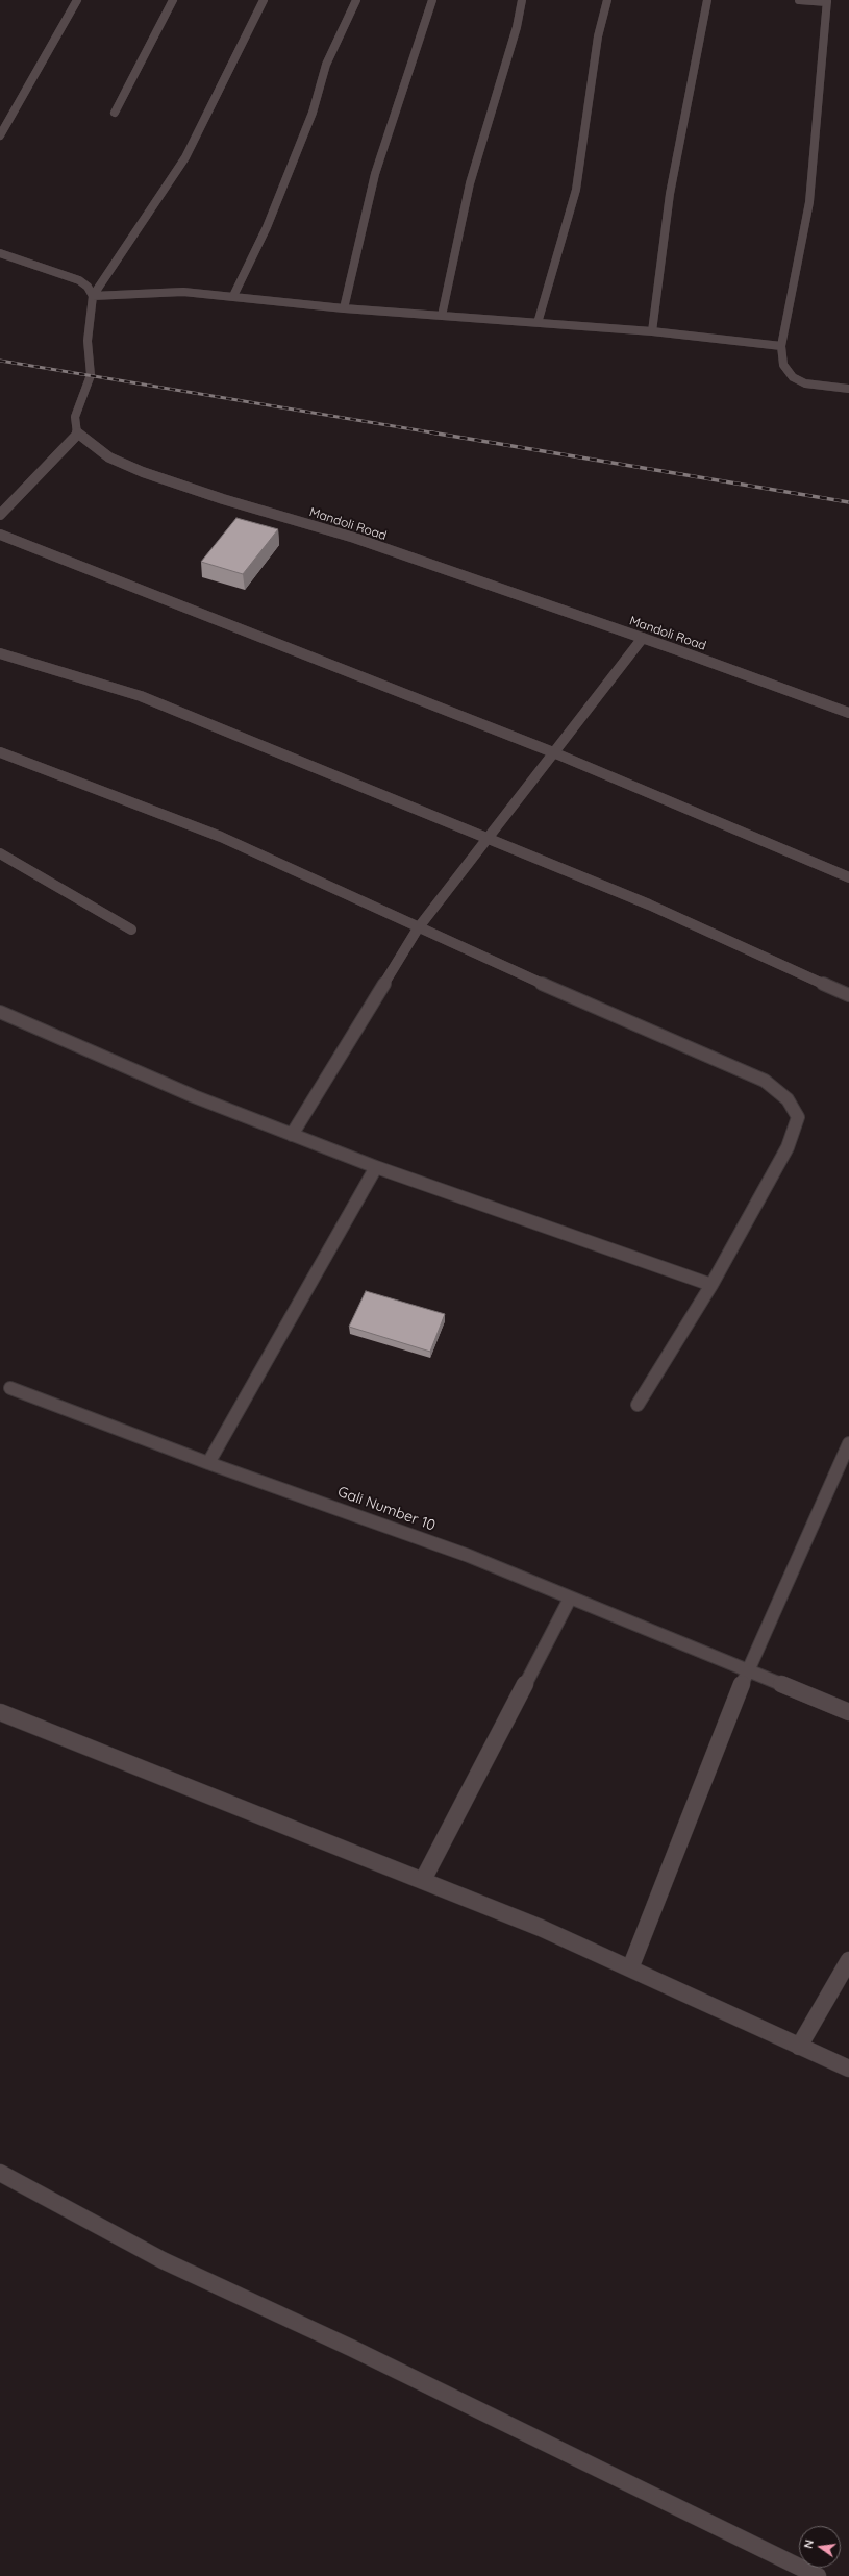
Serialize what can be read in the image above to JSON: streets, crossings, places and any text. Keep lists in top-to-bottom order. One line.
{"streets":{"street":["Mandoli Road","Gali Number 10"]},"north":"left"}
